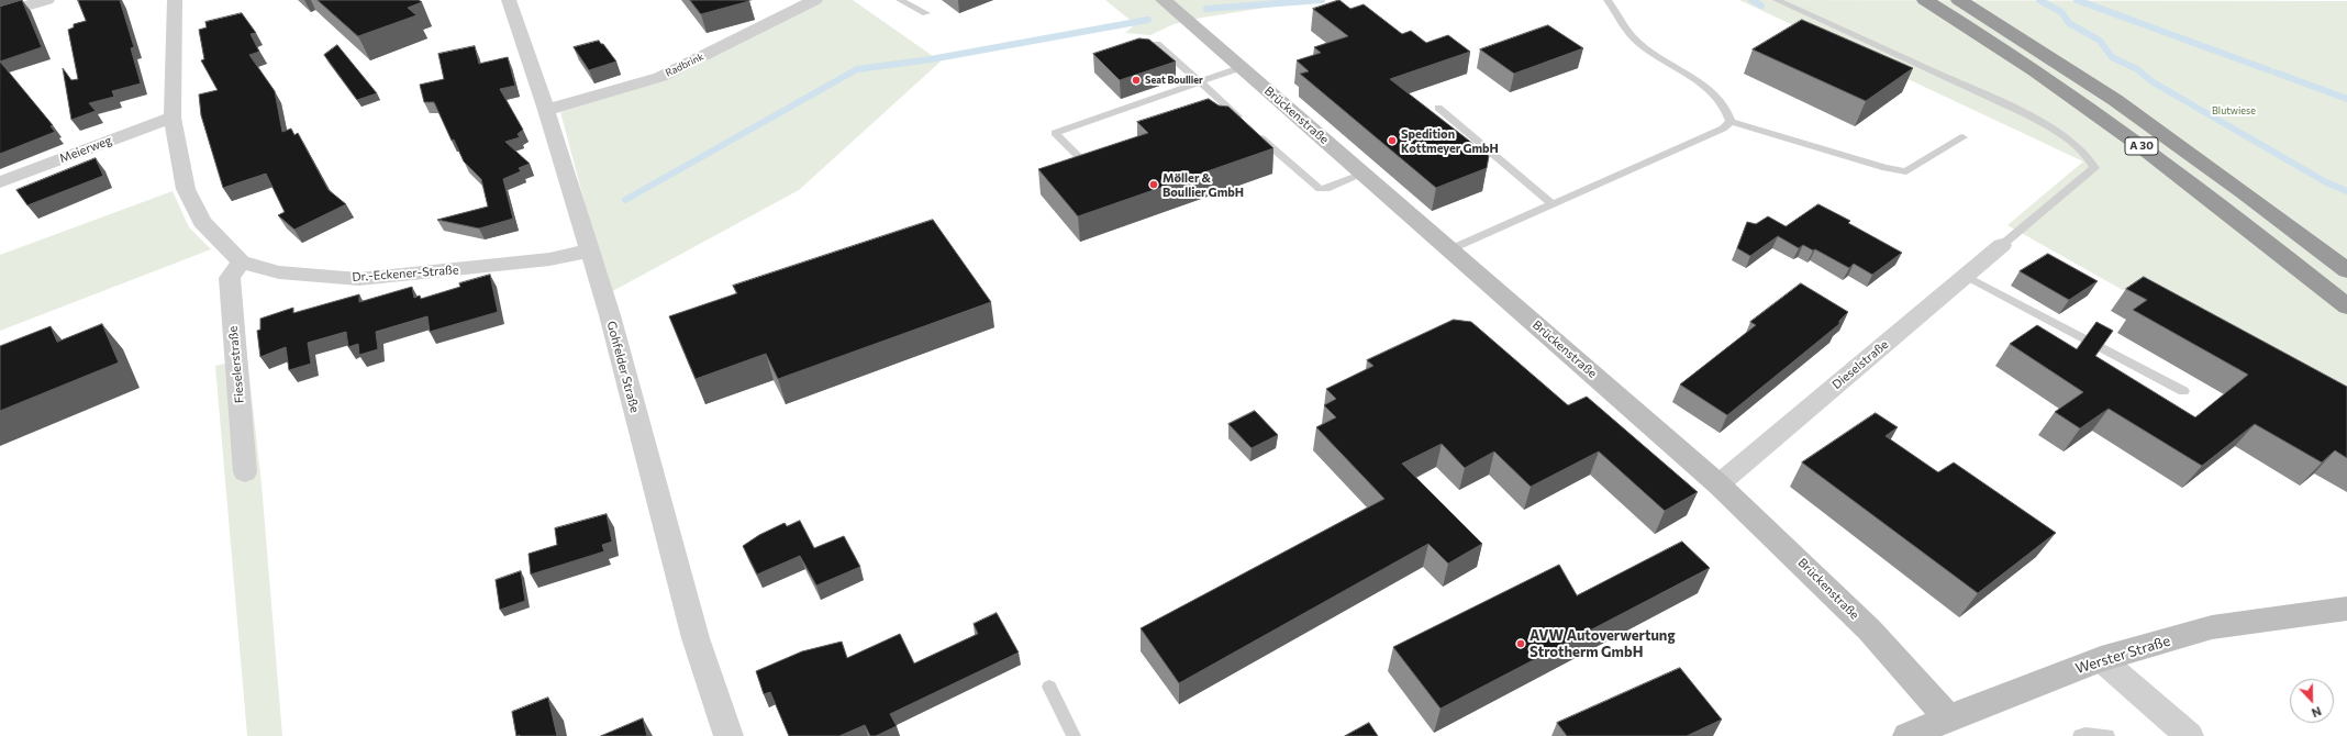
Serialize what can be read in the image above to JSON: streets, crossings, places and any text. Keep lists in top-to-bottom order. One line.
{"streets":{"highway":["A 30"],"main road":["Brückenstraße","Werster Straße"],"street":["Radbrink","Meierweg","Dr.-Eckener-Straße","Fieselerstraße","Dieselstraße","Gohfelder Straße"]},"crossings":[["Radbrink","Gohfelder Straße"],["Brückenstraße","Dieselstraße"],["Brückenstraße","Werster Straße"],["Meierweg","Dr.-Eckener-Straße"],["Dr.-Eckener-Straße","Fieselerstraße"],["Dr.-Eckener-Straße","Gohfelder Straße"]],"parks":["Blutwiese"],"places":["Seat Boullier","Spedition Kottmeyer GmbH","Möller & Boullier GmbH","AVW Autoverwertung Strotherm GmbH"],"north":"bottom"}
